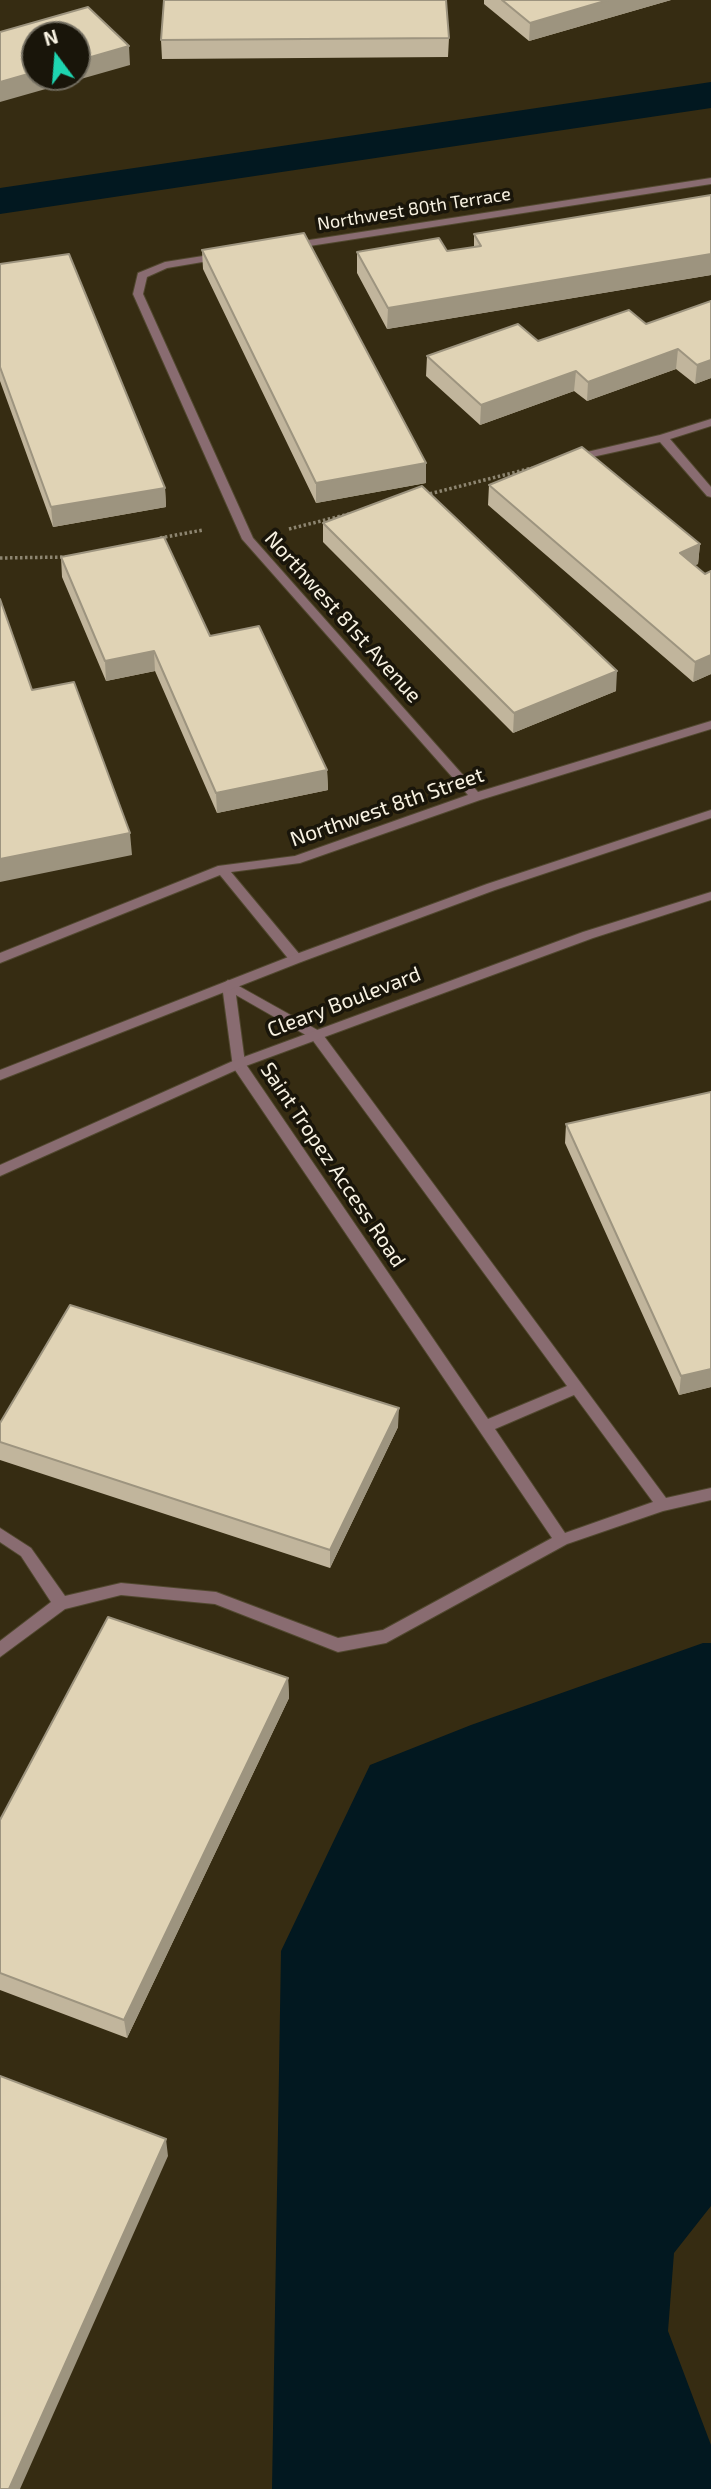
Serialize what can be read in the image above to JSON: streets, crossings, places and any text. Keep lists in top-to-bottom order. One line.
{"streets":{"street":["Northwest 80th Terrace","Northwest 81st Avenue","Northwest 8th Street","Cleary Boulevard","Saint Tropez Access Road"]},"crossings":[["Northwest 81st Avenue","Northwest 8th Street"],["Cleary Boulevard","Saint Tropez Access Road"]],"north":"top"}
